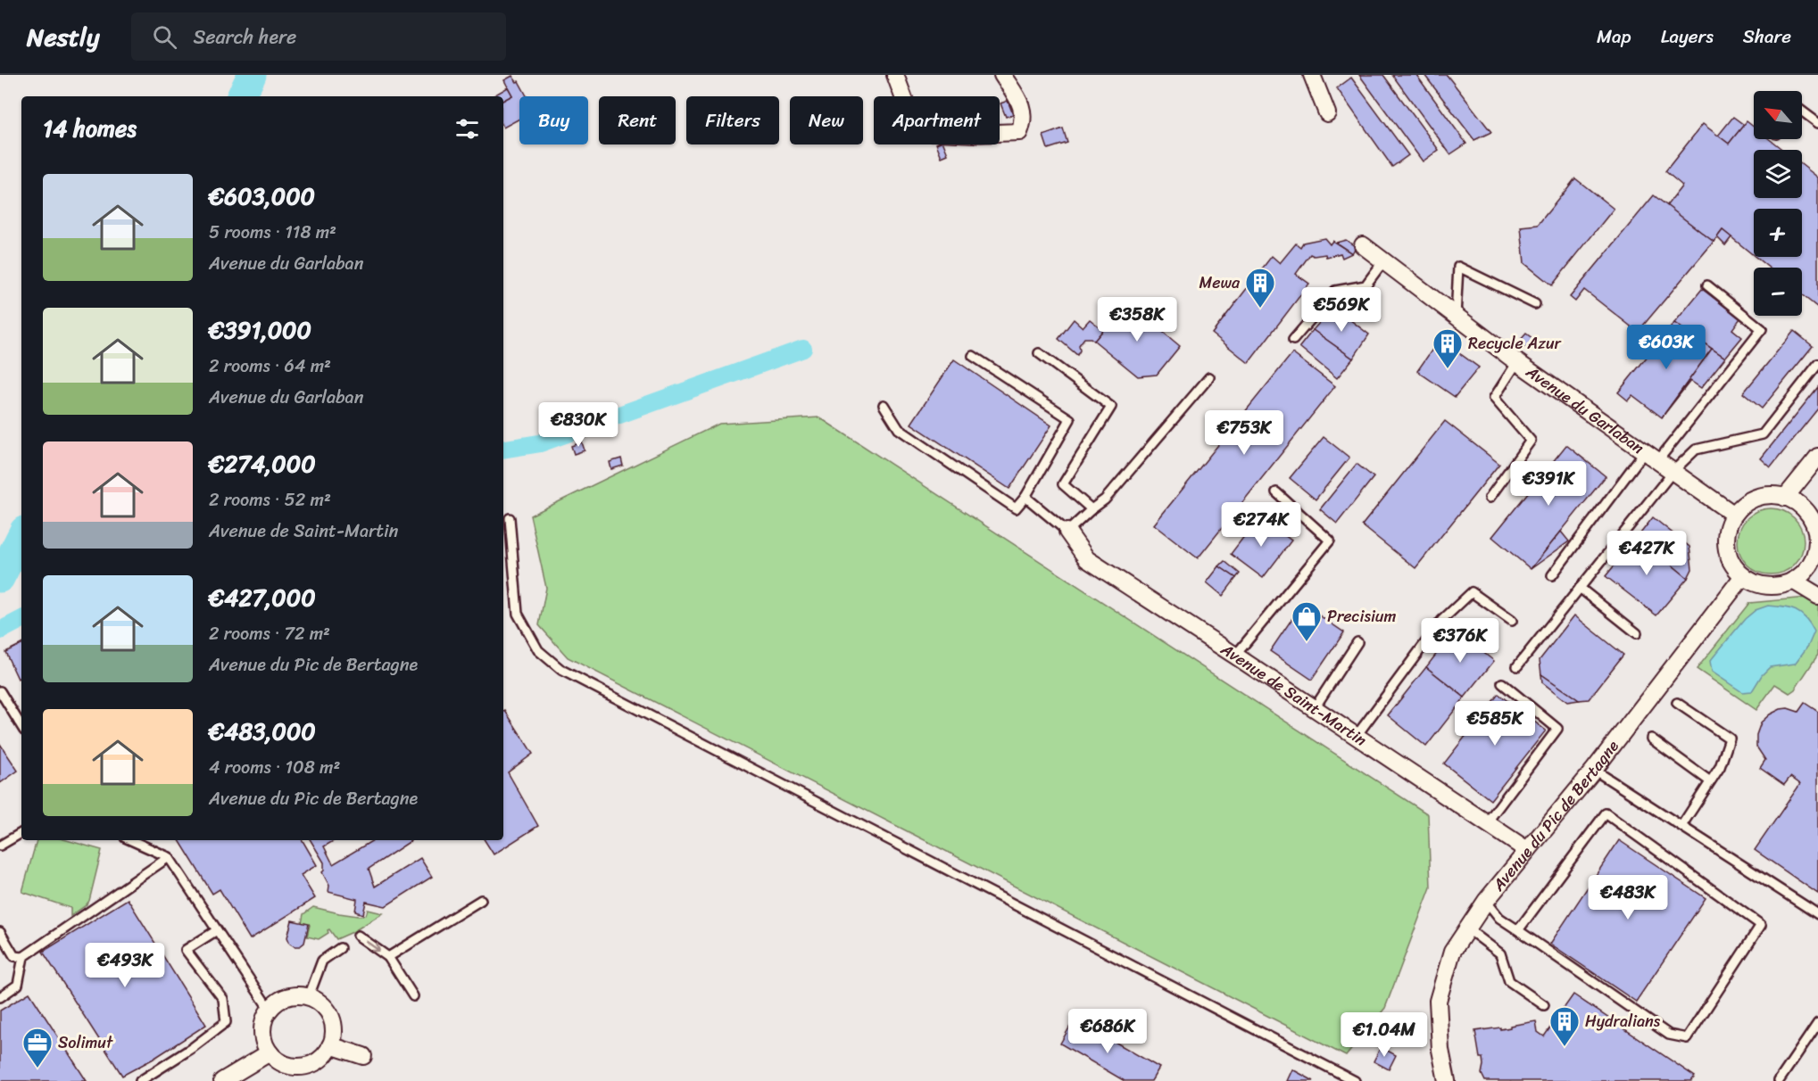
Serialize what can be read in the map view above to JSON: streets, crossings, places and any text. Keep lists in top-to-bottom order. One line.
{"streets":{"street":["Avenue du Garlaban","Avenue de Saint-Martin","Avenue du Pic de Bertagne"]},"crossings":[["Avenue du Garlaban","Avenue du Pic de Bertagne"],["Avenue de Saint-Martin","Avenue du Pic de Bertagne"]],"places":{"building":["Mewa","Recycle Azur","Hydralians"],"shop":["Precisium"],"office":["Solimut"]},"north":"top left","page":{"header":"Nestly","search":"Search here","nav":["Map","Layers","Share"],"map_buttons":["+","−"],"chip":["Buy","Rent","Filters","New","Apartment"],"heading":"14 homes","list":[{"name":"€603,000","note":"5 rooms · 118 m² · Avenue du Garlaban"},{"name":"€391,000","note":"2 rooms · 64 m² · Avenue du Garlaban"},{"name":"€274,000","note":"2 rooms · 52 m² · Avenue de Saint-Martin"},{"name":"€427,000","note":"2 rooms · 72 m² · Avenue du Pic de Bertagne"},{"name":"€483,000","note":"4 rooms · 108 m² · Avenue du Pic de Bertagne"}],"price":["€569K","€358K","€603K","€830K","€753K","€391K","€274K","€427K","€376K","€585K","€483K","€493K","€686K","€1.04M"]}}
